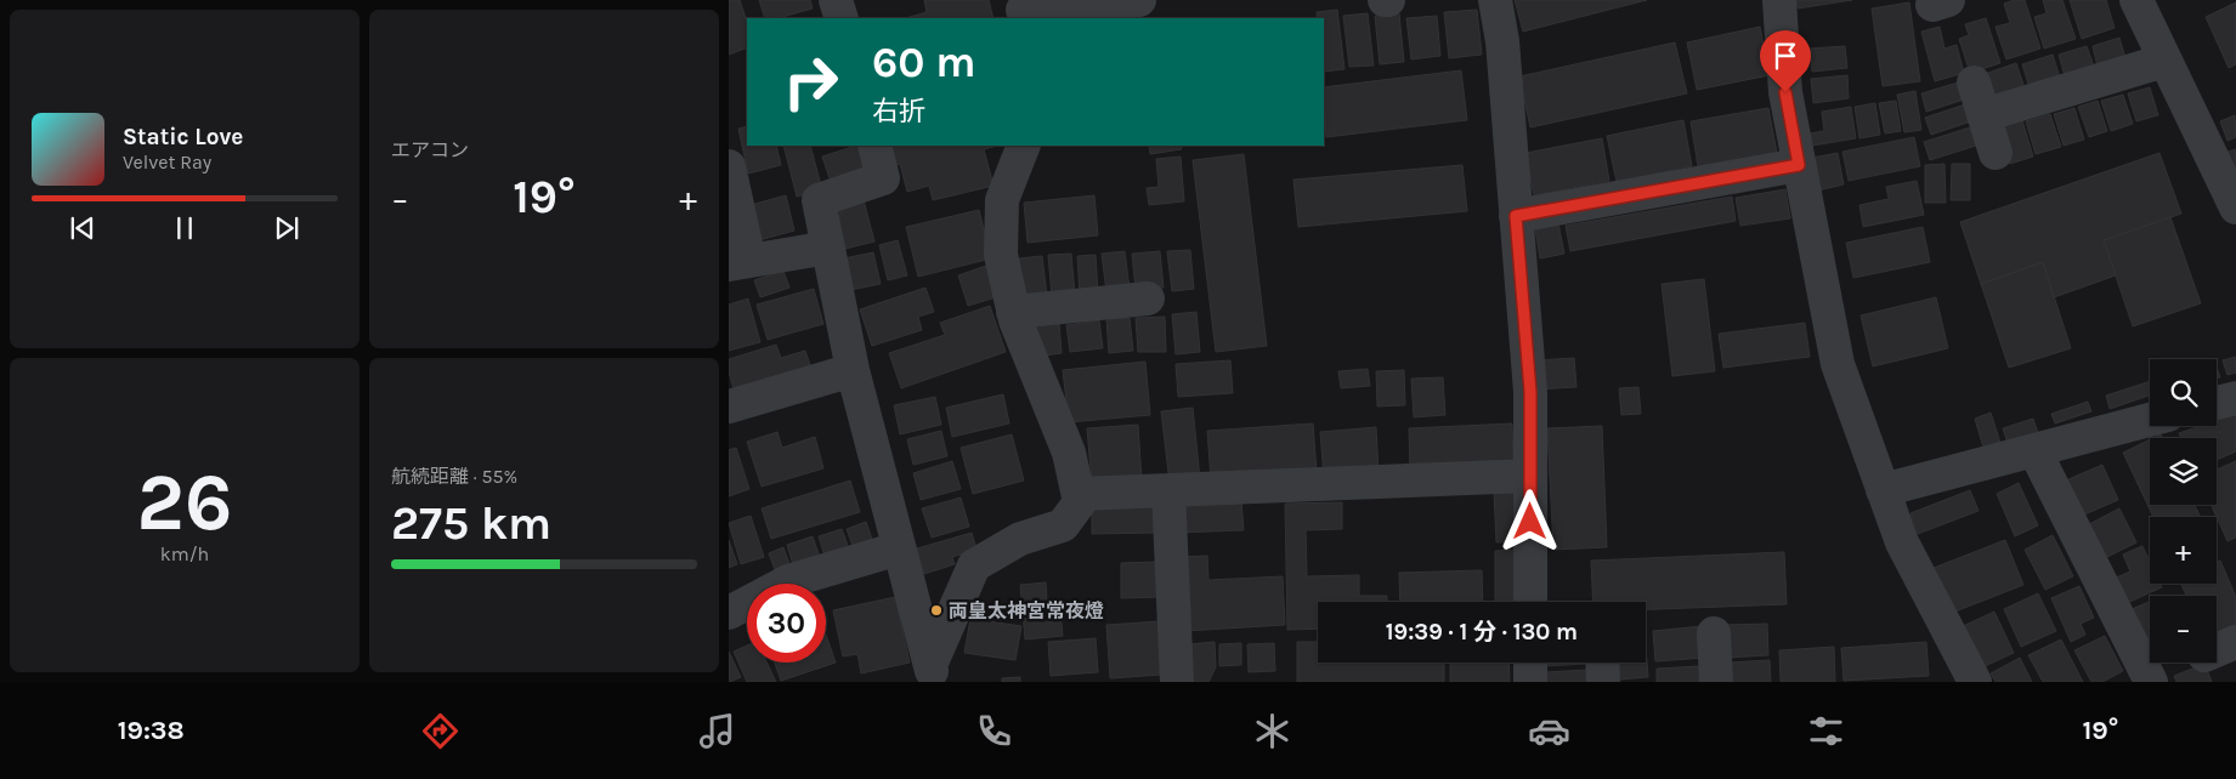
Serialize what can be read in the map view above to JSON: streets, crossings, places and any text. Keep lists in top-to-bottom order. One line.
{"places":["両皇太神宮常夜燈"],"page":{"tile":["エアコン",["26","km/h"],["航続距離 · 55%","275 km"]],"turn":["60 m","右折"],"song":["Static Love","Velvet Ray"],"heat":["−","19°","+"],"map_buttons":["+","−"],"limit":"30","trip":"19:39 · 1 分 · 130 m","tabs":["19:38","19°"]}}
